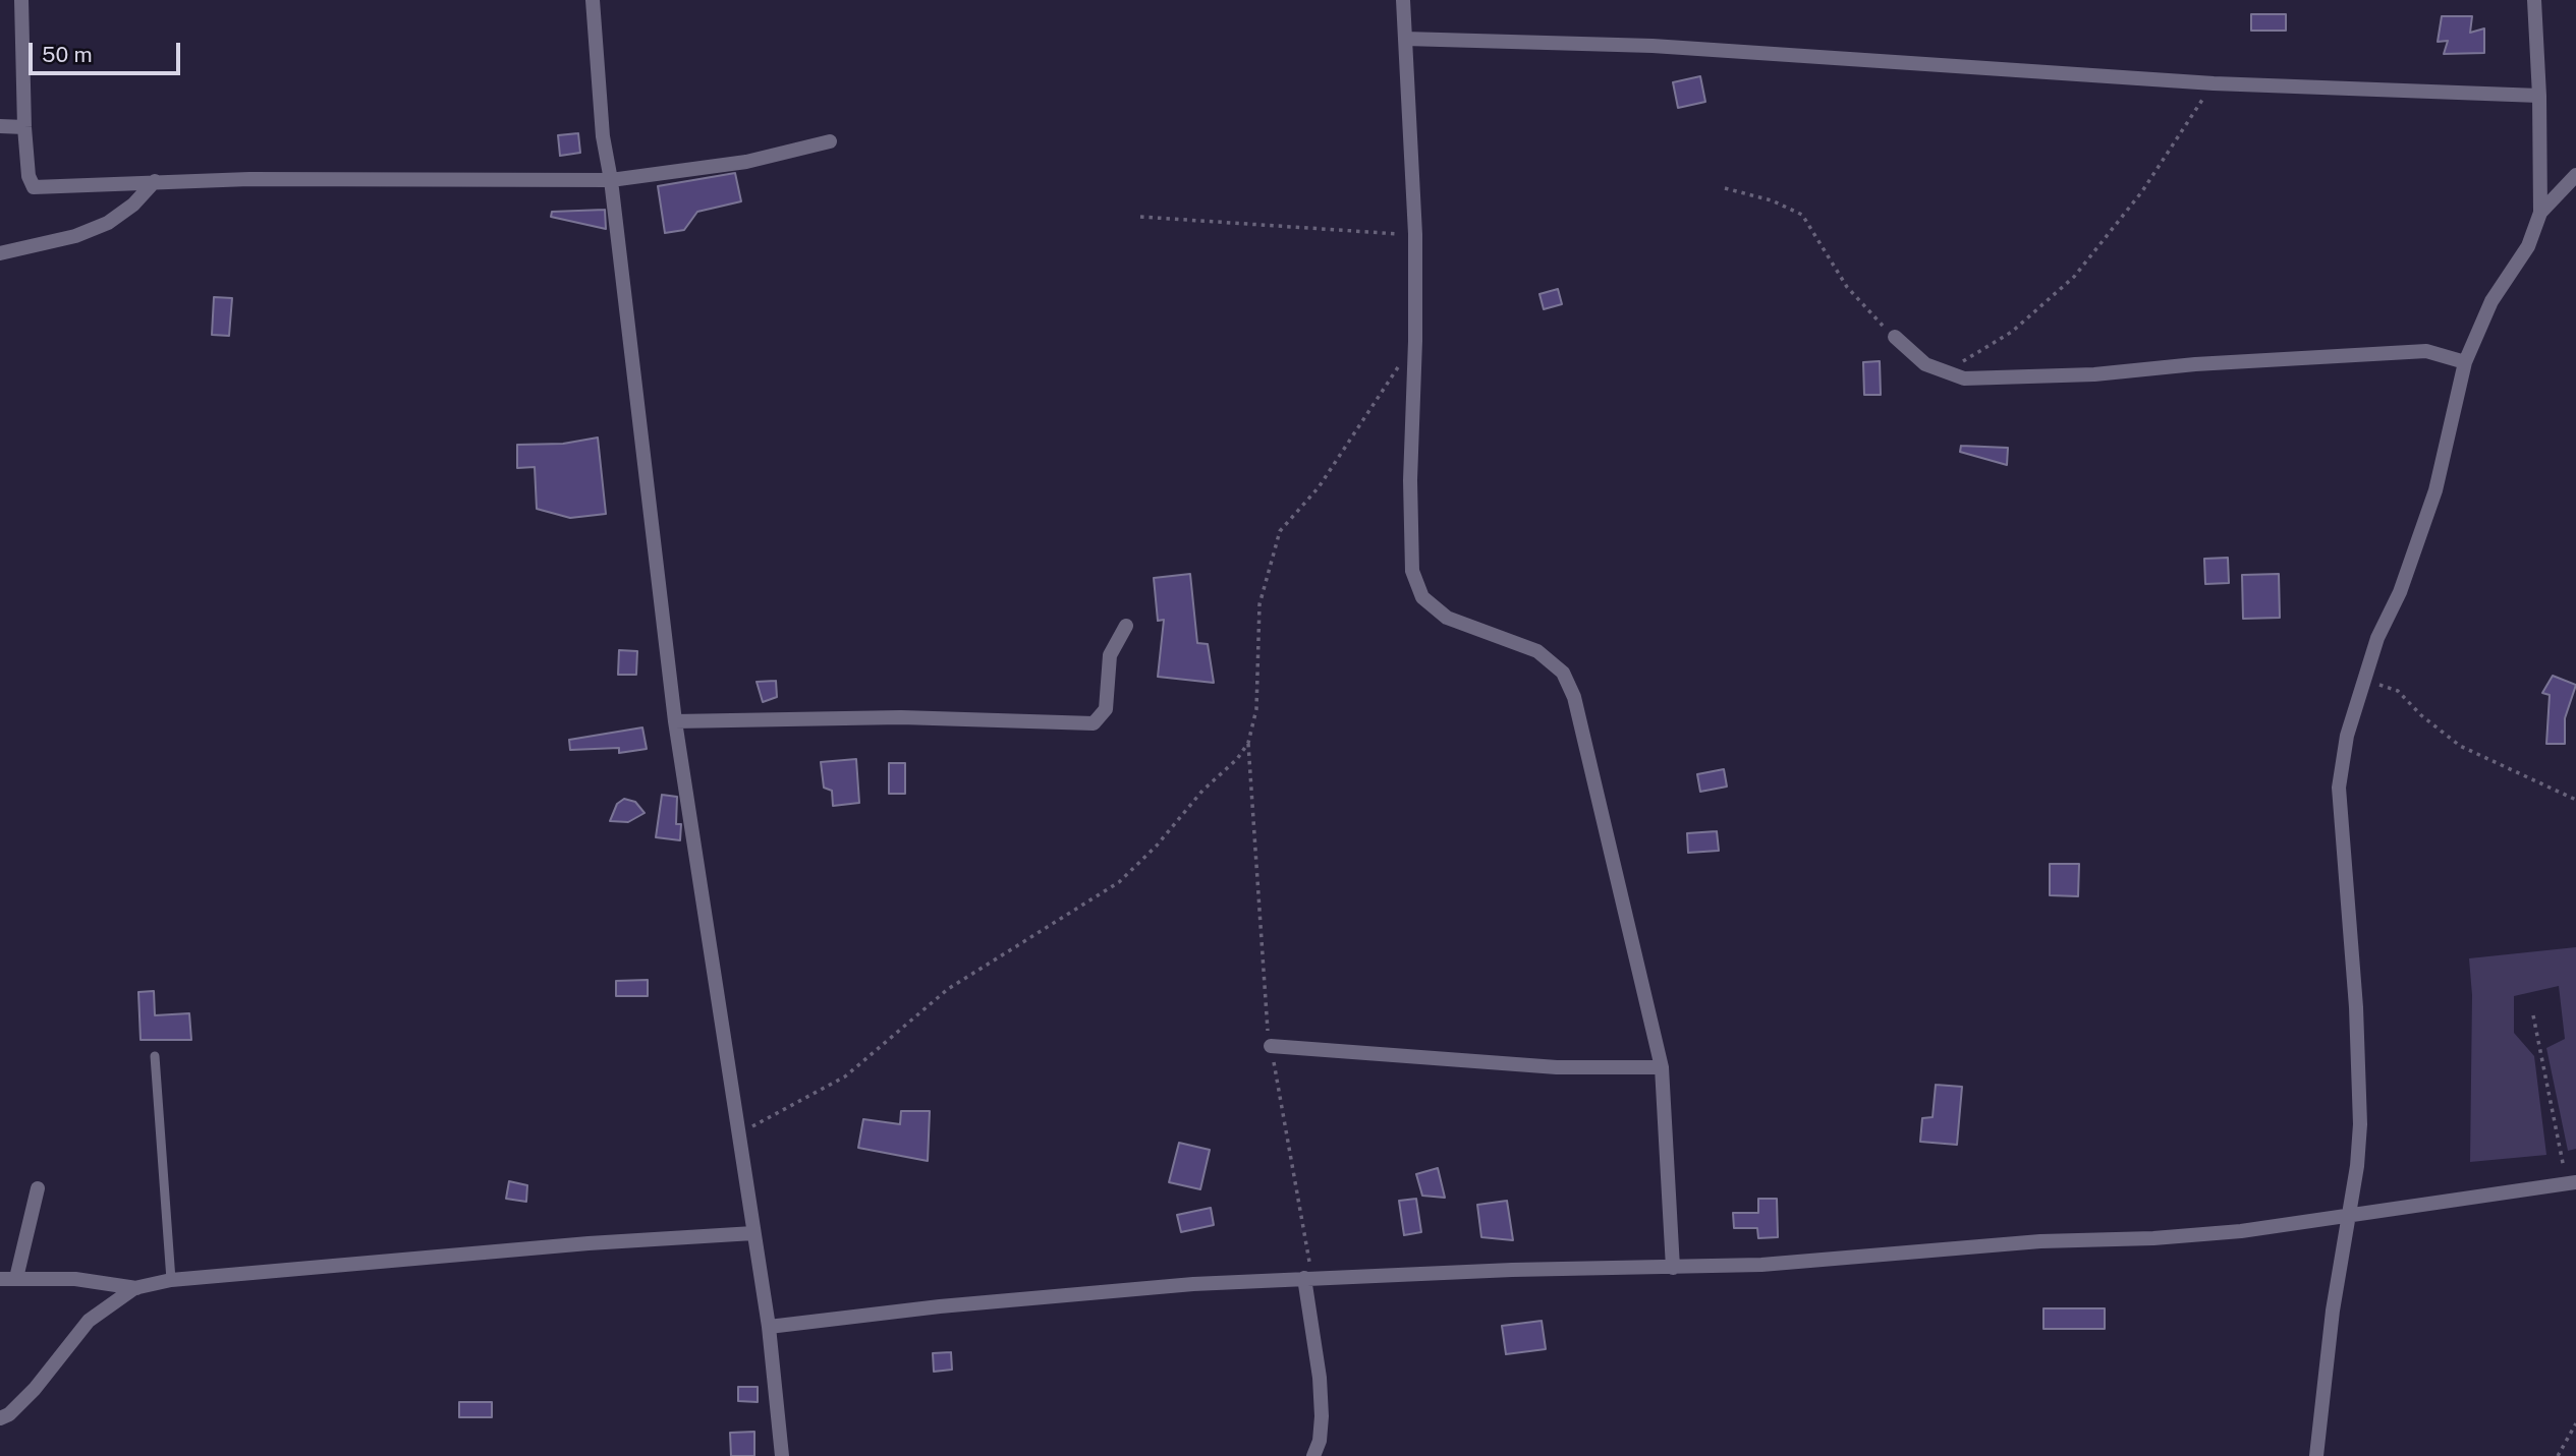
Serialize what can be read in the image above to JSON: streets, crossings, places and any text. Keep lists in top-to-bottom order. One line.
{"scale_bar":"50 m"}
